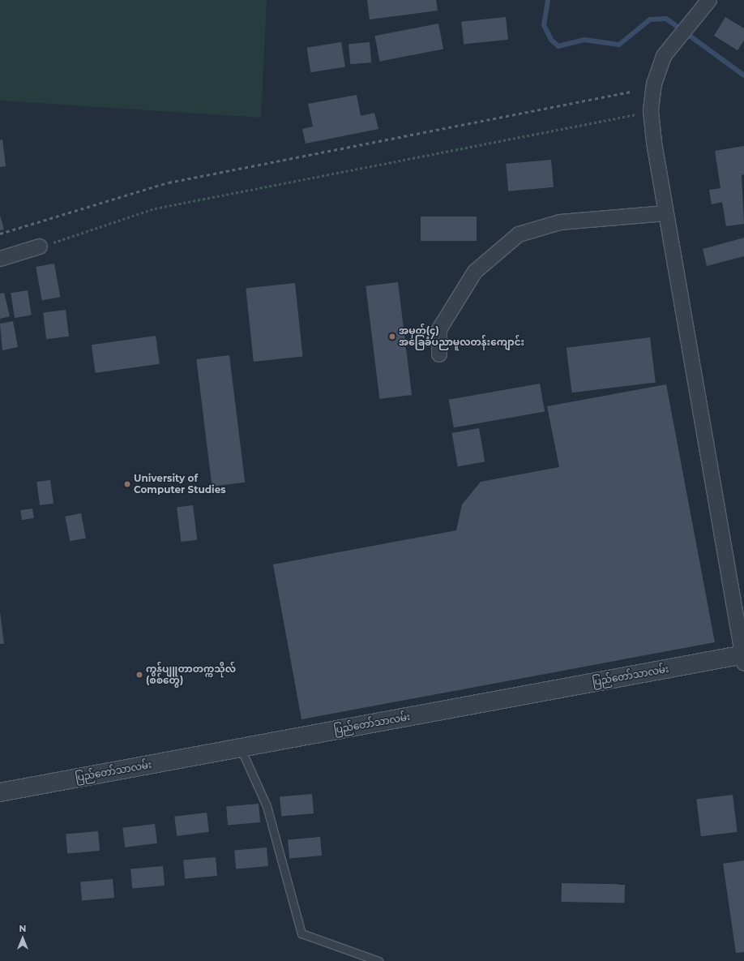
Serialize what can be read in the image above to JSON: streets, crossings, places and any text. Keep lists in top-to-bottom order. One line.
{"streets":{"street":["ပြည်တော်သာလမ်း"]},"places":["အမှတ်(၄) အခြေခံပညာမူလတန်းကျောင်း","University of Computer Studies","ကွန်ပျူတာတက္ကသိုလ် (စစ်တွေ)"],"north":"top"}
